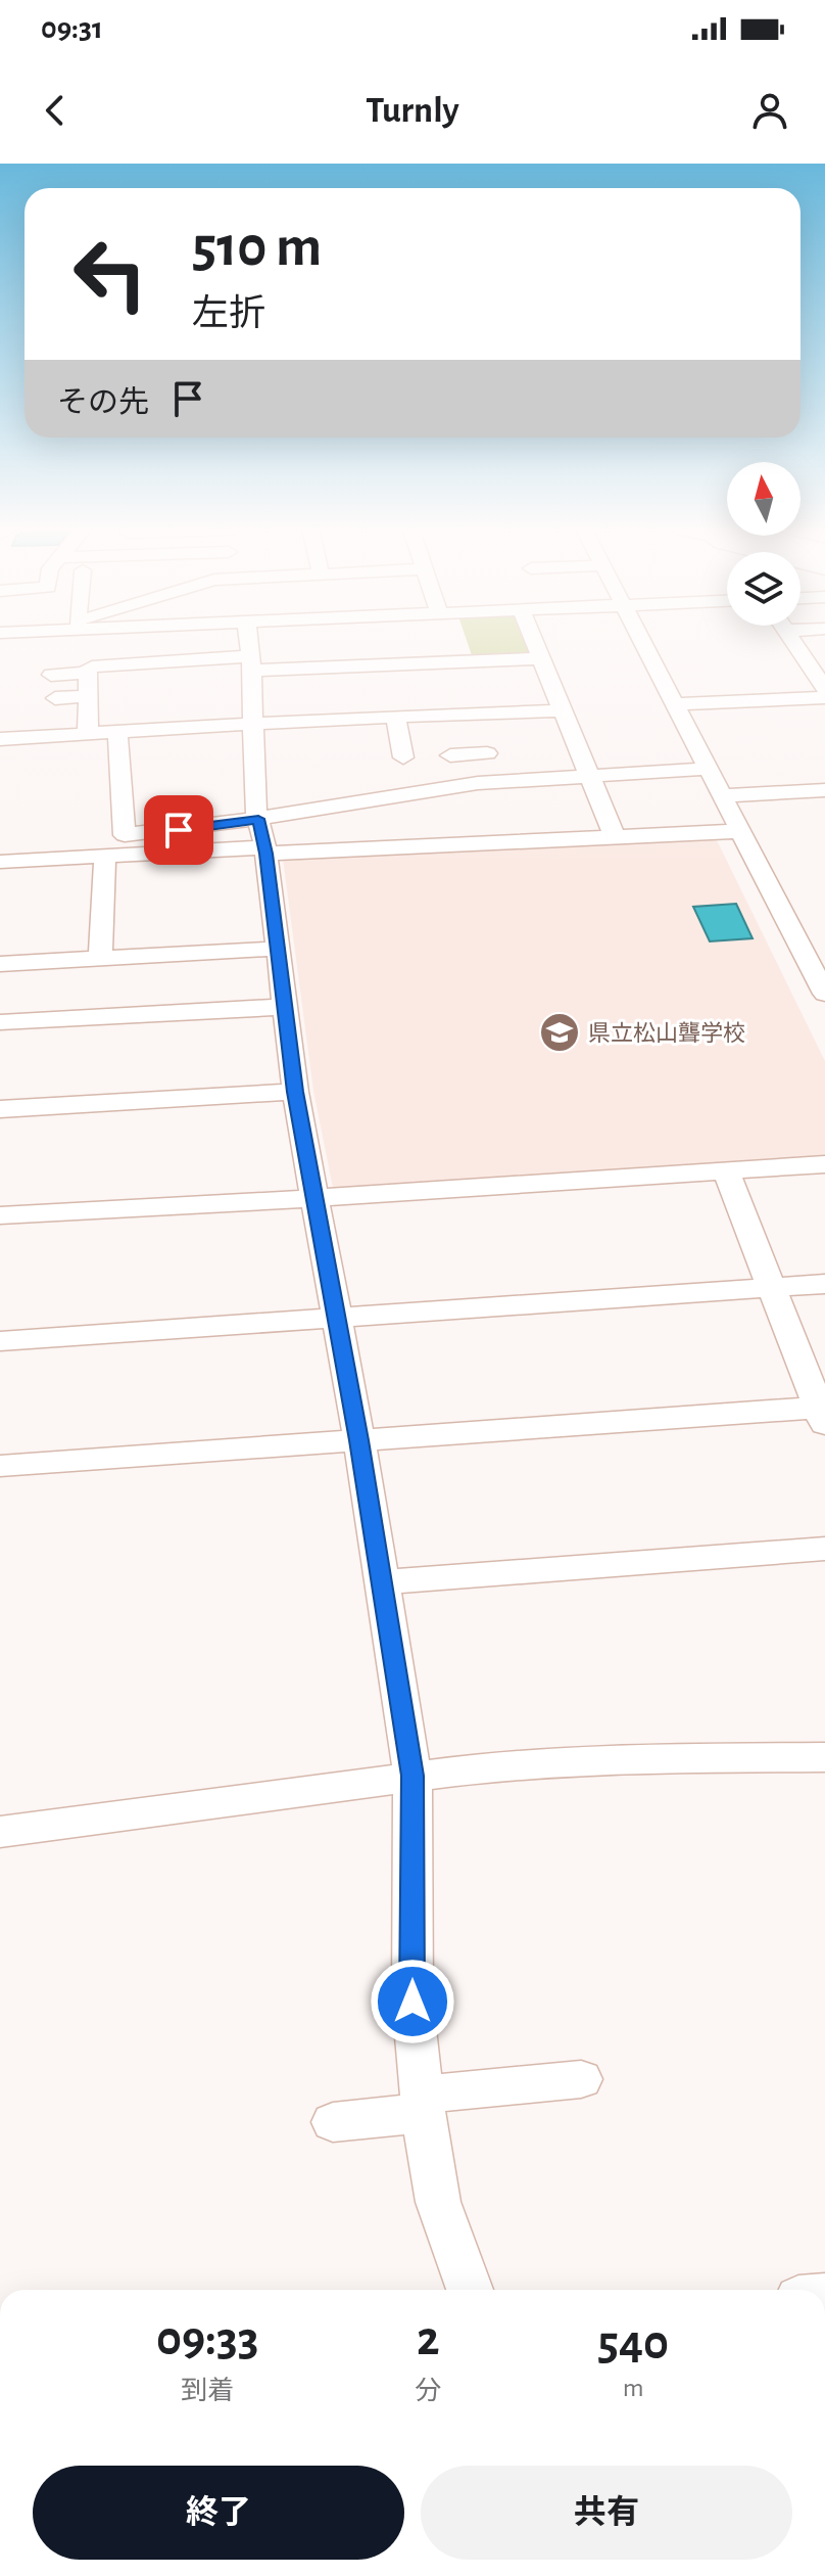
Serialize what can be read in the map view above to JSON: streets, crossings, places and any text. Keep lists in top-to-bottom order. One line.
{"places":{"school or university":["県立松山聾学校"]},"north":"top","page":{"status":"09:31","header":"Turnly","turn":["510 m","左折"],"then":"その先","eta":["09:33","到着","2","分","540","m"],"buttons":["終了","共有"]}}
